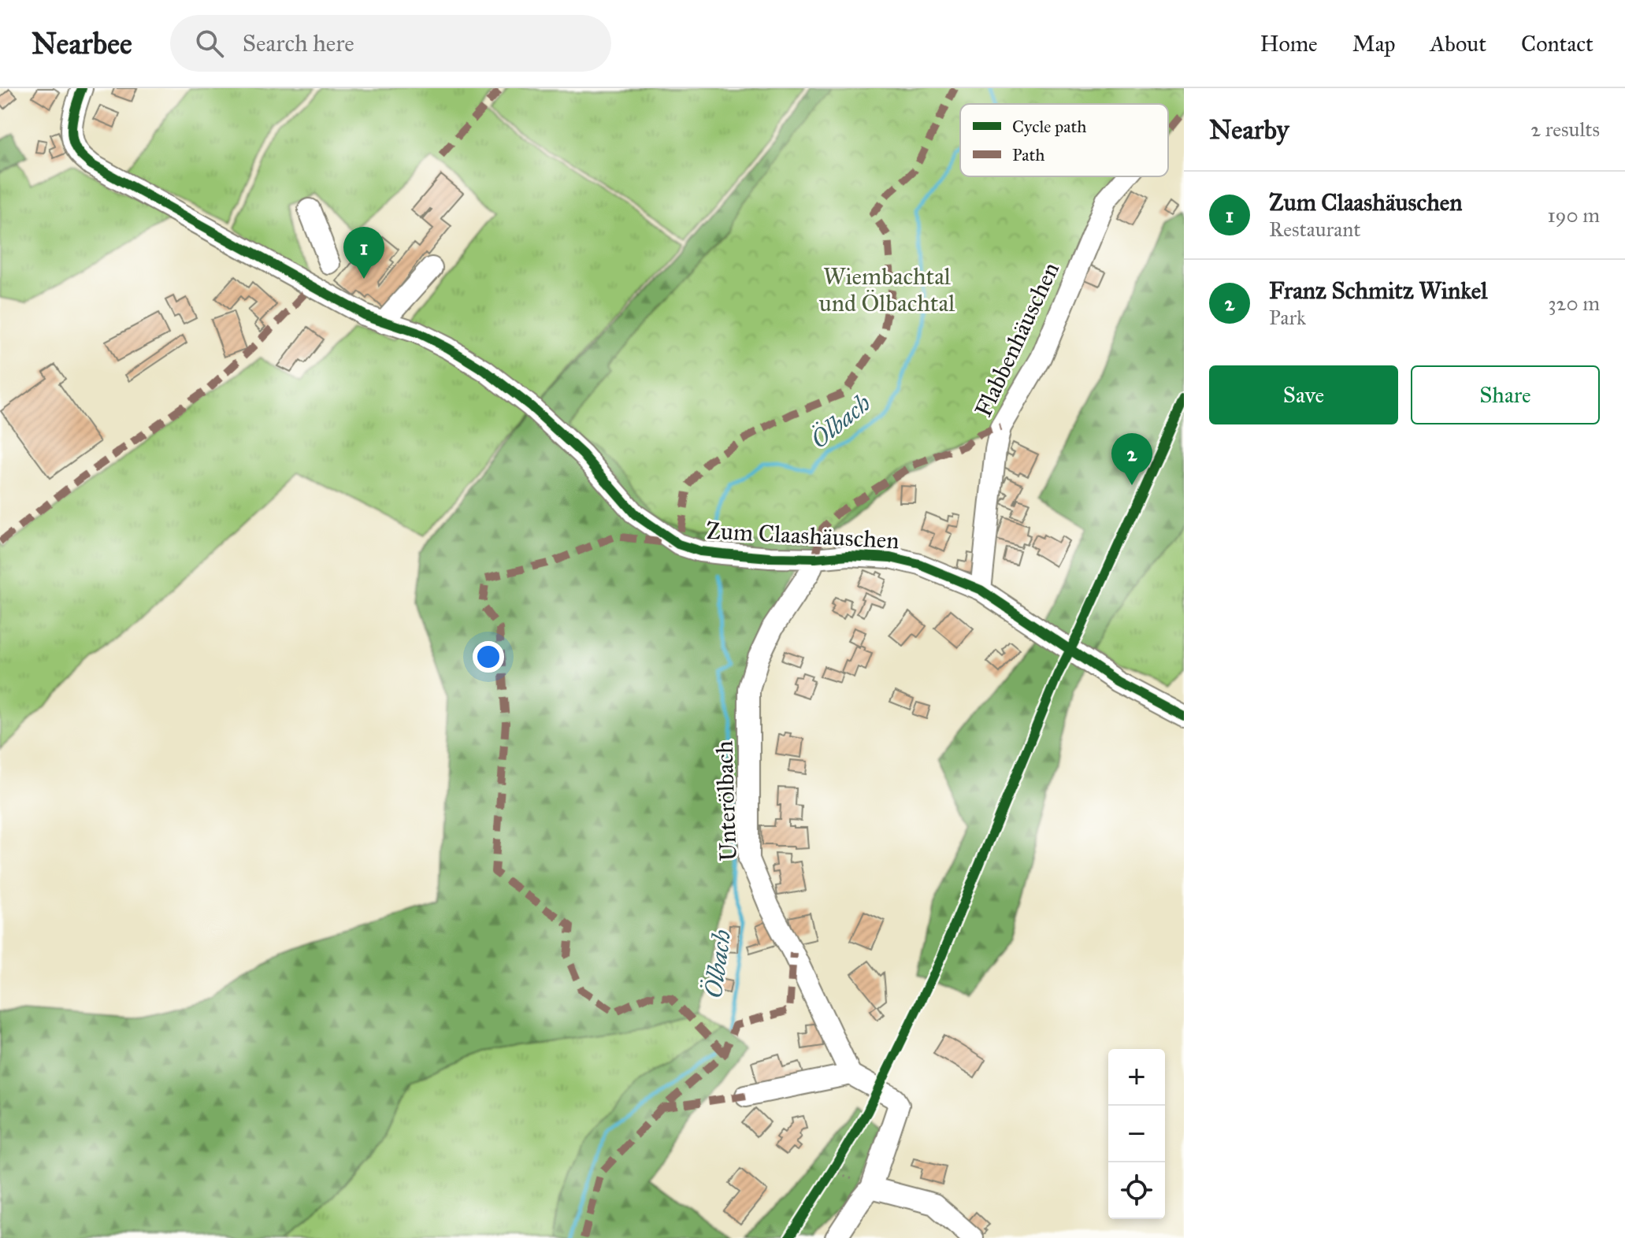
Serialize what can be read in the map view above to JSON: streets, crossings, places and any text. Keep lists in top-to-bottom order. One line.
{"streets":{"street":["Flabbenhäuschen","Zum Claashäuschen","Unterölbach"]},"crossings":[["Flabbenhäuschen","Zum Claashäuschen"],["Zum Claashäuschen","Unterölbach"]],"water":["Ölbach"],"parks":["Wiembachtal und Ölbachtal"],"legend":["Cycle path","Path"],"page":{"header":"Nearbee","search":"Search here","nav":["Home","Map","About","Contact"],"heading":["Nearby","2 results"],"list":[{"mark":"1","name":"Zum Claashäuschen","note":"Restaurant","value":"190 m"},{"mark":"2","name":"Franz Schmitz Winkel","note":"Park","value":"320 m"}],"pins":["1","2"],"buttons":["Save","Share"],"map_buttons":["+","−"]}}
